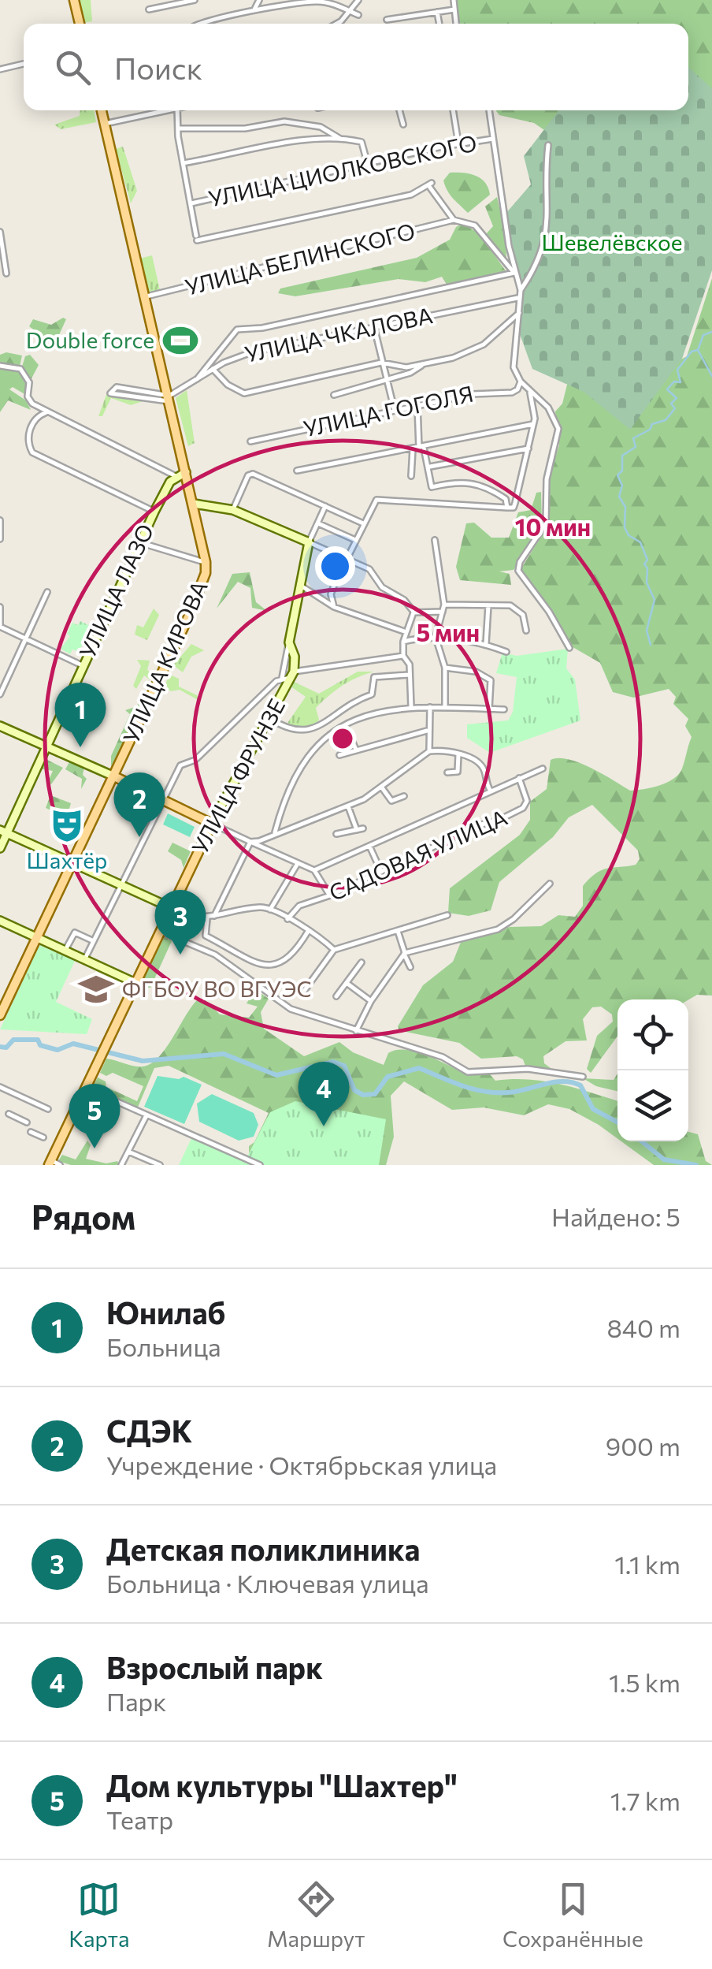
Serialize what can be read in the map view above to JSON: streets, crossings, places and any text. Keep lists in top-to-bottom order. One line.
{"streets":{"main road":["УЛИЦА ЛАЗО","УЛИЦА КИРОВА","УЛИЦА ФРУНЗЕ"],"street":["УЛИЦА ЦИОЛКОВСКОГО","УЛИЦА БЕЛИНСКОГО","УЛИЦА ЧКАЛОВА","УЛИЦА ГОГОЛЯ","САДОВАЯ УЛИЦА"]},"crossings":[["УЛИЦА БЕЛИНСКОГО","УЛИЦА КИРОВА"],["УЛИЦА ЧКАЛОВА","УЛИЦА КИРОВА"]],"parks":["Шевелёвское"],"places":{"sports":["Double force"],"theatre":["Шахтёр"],"school or university":["ФГБОУ ВО ВГУЭС"]},"page":{"search":"Поиск","pins":["1","2","3","4","5"],"heading":["Рядом","Найдено: 5"],"list":[{"mark":"1","name":"Юнилаб","note":"Больница","value":"840 m"},{"mark":"2","name":"СДЭК","note":"Учреждение · Октябрьская улица","value":"900 m"},{"mark":"3","name":"Детская поликлиника","note":"Больница · Ключевая улица","value":"1.1 km"},{"mark":"4","name":"Взрослый парк","note":"Парк","value":"1.5 km"},{"mark":"5","name":"Дом культуры \"Шахтер\"","note":"Театр","value":"1.7 km"}],"nav":["Карта","Маршрут","Сохранённые"]},"rings":["10 мин","5 мин"]}
